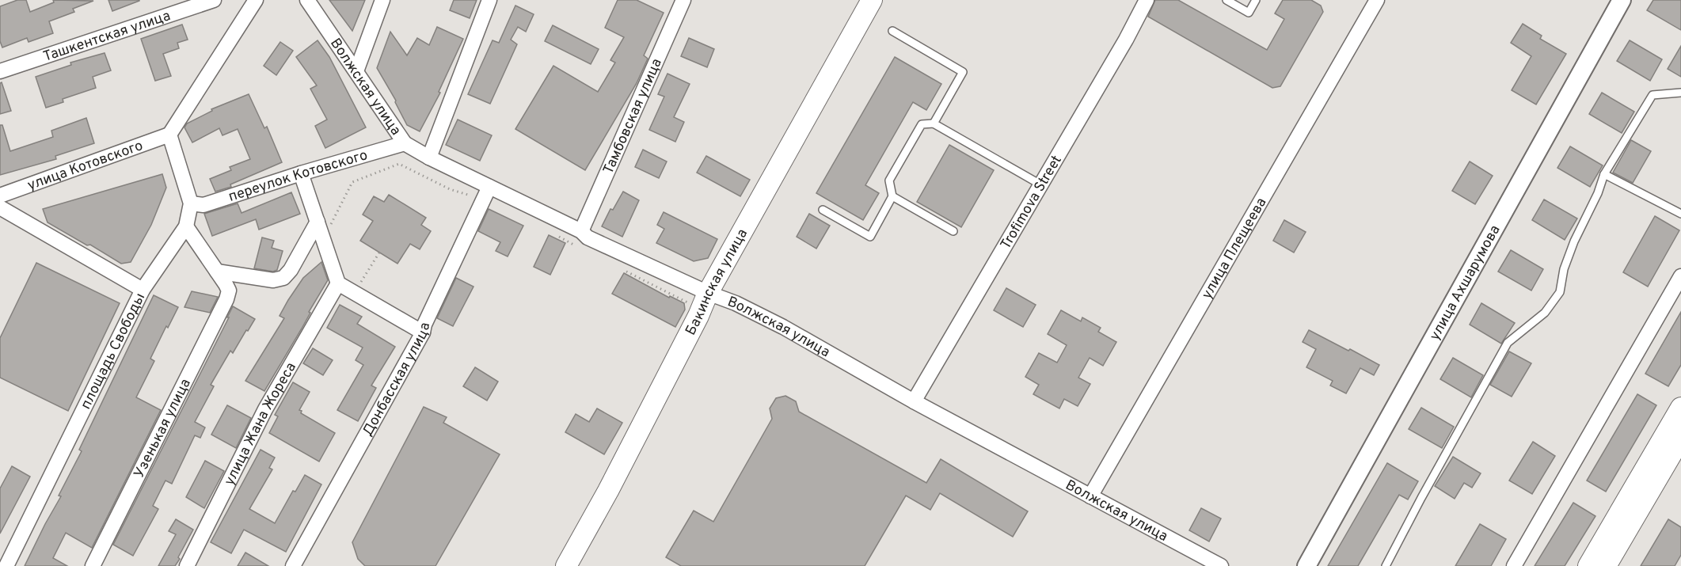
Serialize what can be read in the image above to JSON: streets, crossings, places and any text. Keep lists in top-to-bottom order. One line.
{"streets":{"main road":["Бакинская улица"],"street":["Ташкентская улица","Волжская улица","Тамбовская улица","улица Котовского","переулок Котовского","Trofimova Street","улица Плещеева","улица Ахшарумова","площадь Свободы","Донбасская улица","улица Жана Жореса","Узенькая улица"]},"crossings":[["Волжская улица","Тамбовская улица"],["Волжская улица","переулок Котовского"],["Волжская улица","Trofimova Street"],["Волжская улица","улица Плещеева"],["Волжская улица","Бакинская улица"],["Волжская улица","Донбасская улица"],["улица Котовского","площадь Свободы"],["переулок Котовского","площадь Свободы"]]}
